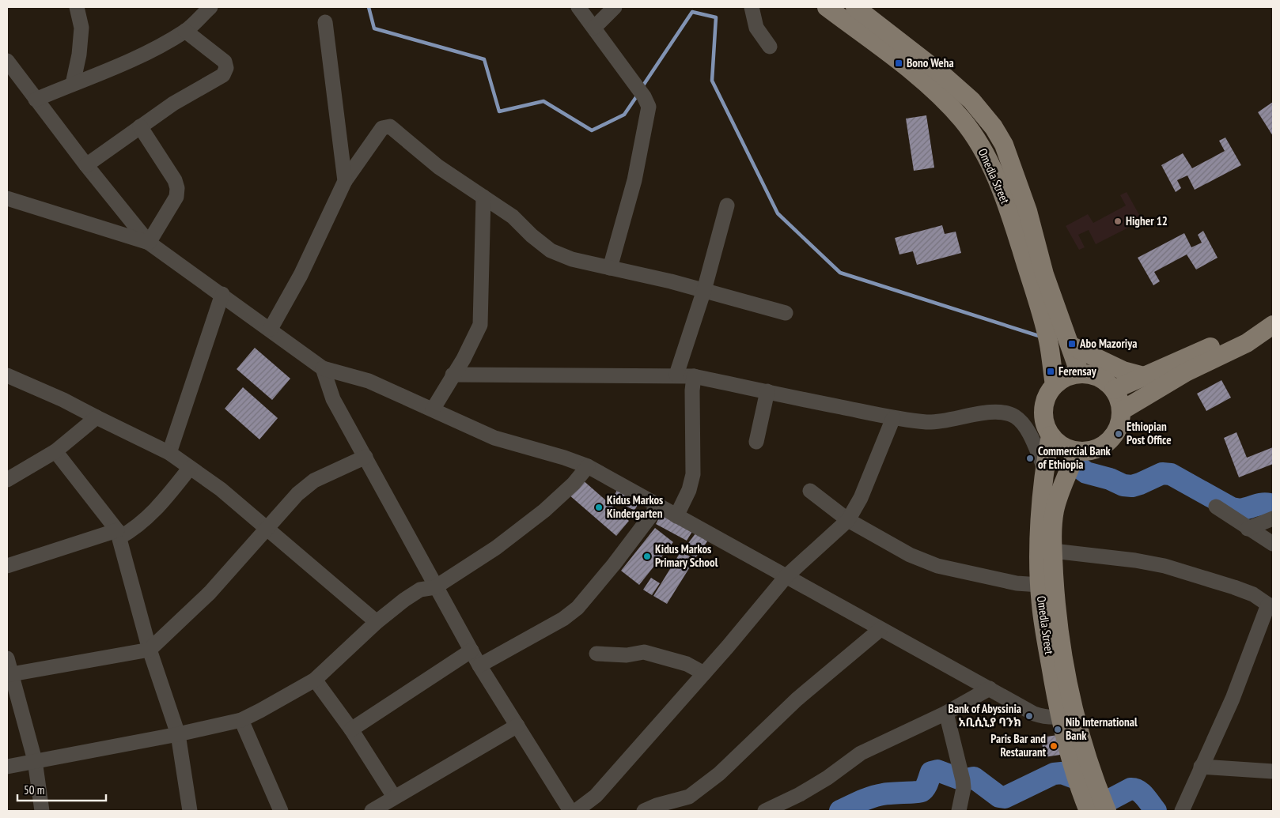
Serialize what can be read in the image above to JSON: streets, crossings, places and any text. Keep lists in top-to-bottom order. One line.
{"streets":{"main road":["Omedla Street"]},"places":{"transit":["Bono Weha","Abo Mazoriya","Ferensay"],"other":["Higher 12","Ethiopian Post Office","Commercial Bank of Ethiopia","Kidus Markos Kindergarten","Kidus Markos Primary School","Bank of Abyssinia አቢሲኒያ ባንክ","Nib International Bank","Paris Bar and Restaurant"]},"scale_bar":"50 m"}
